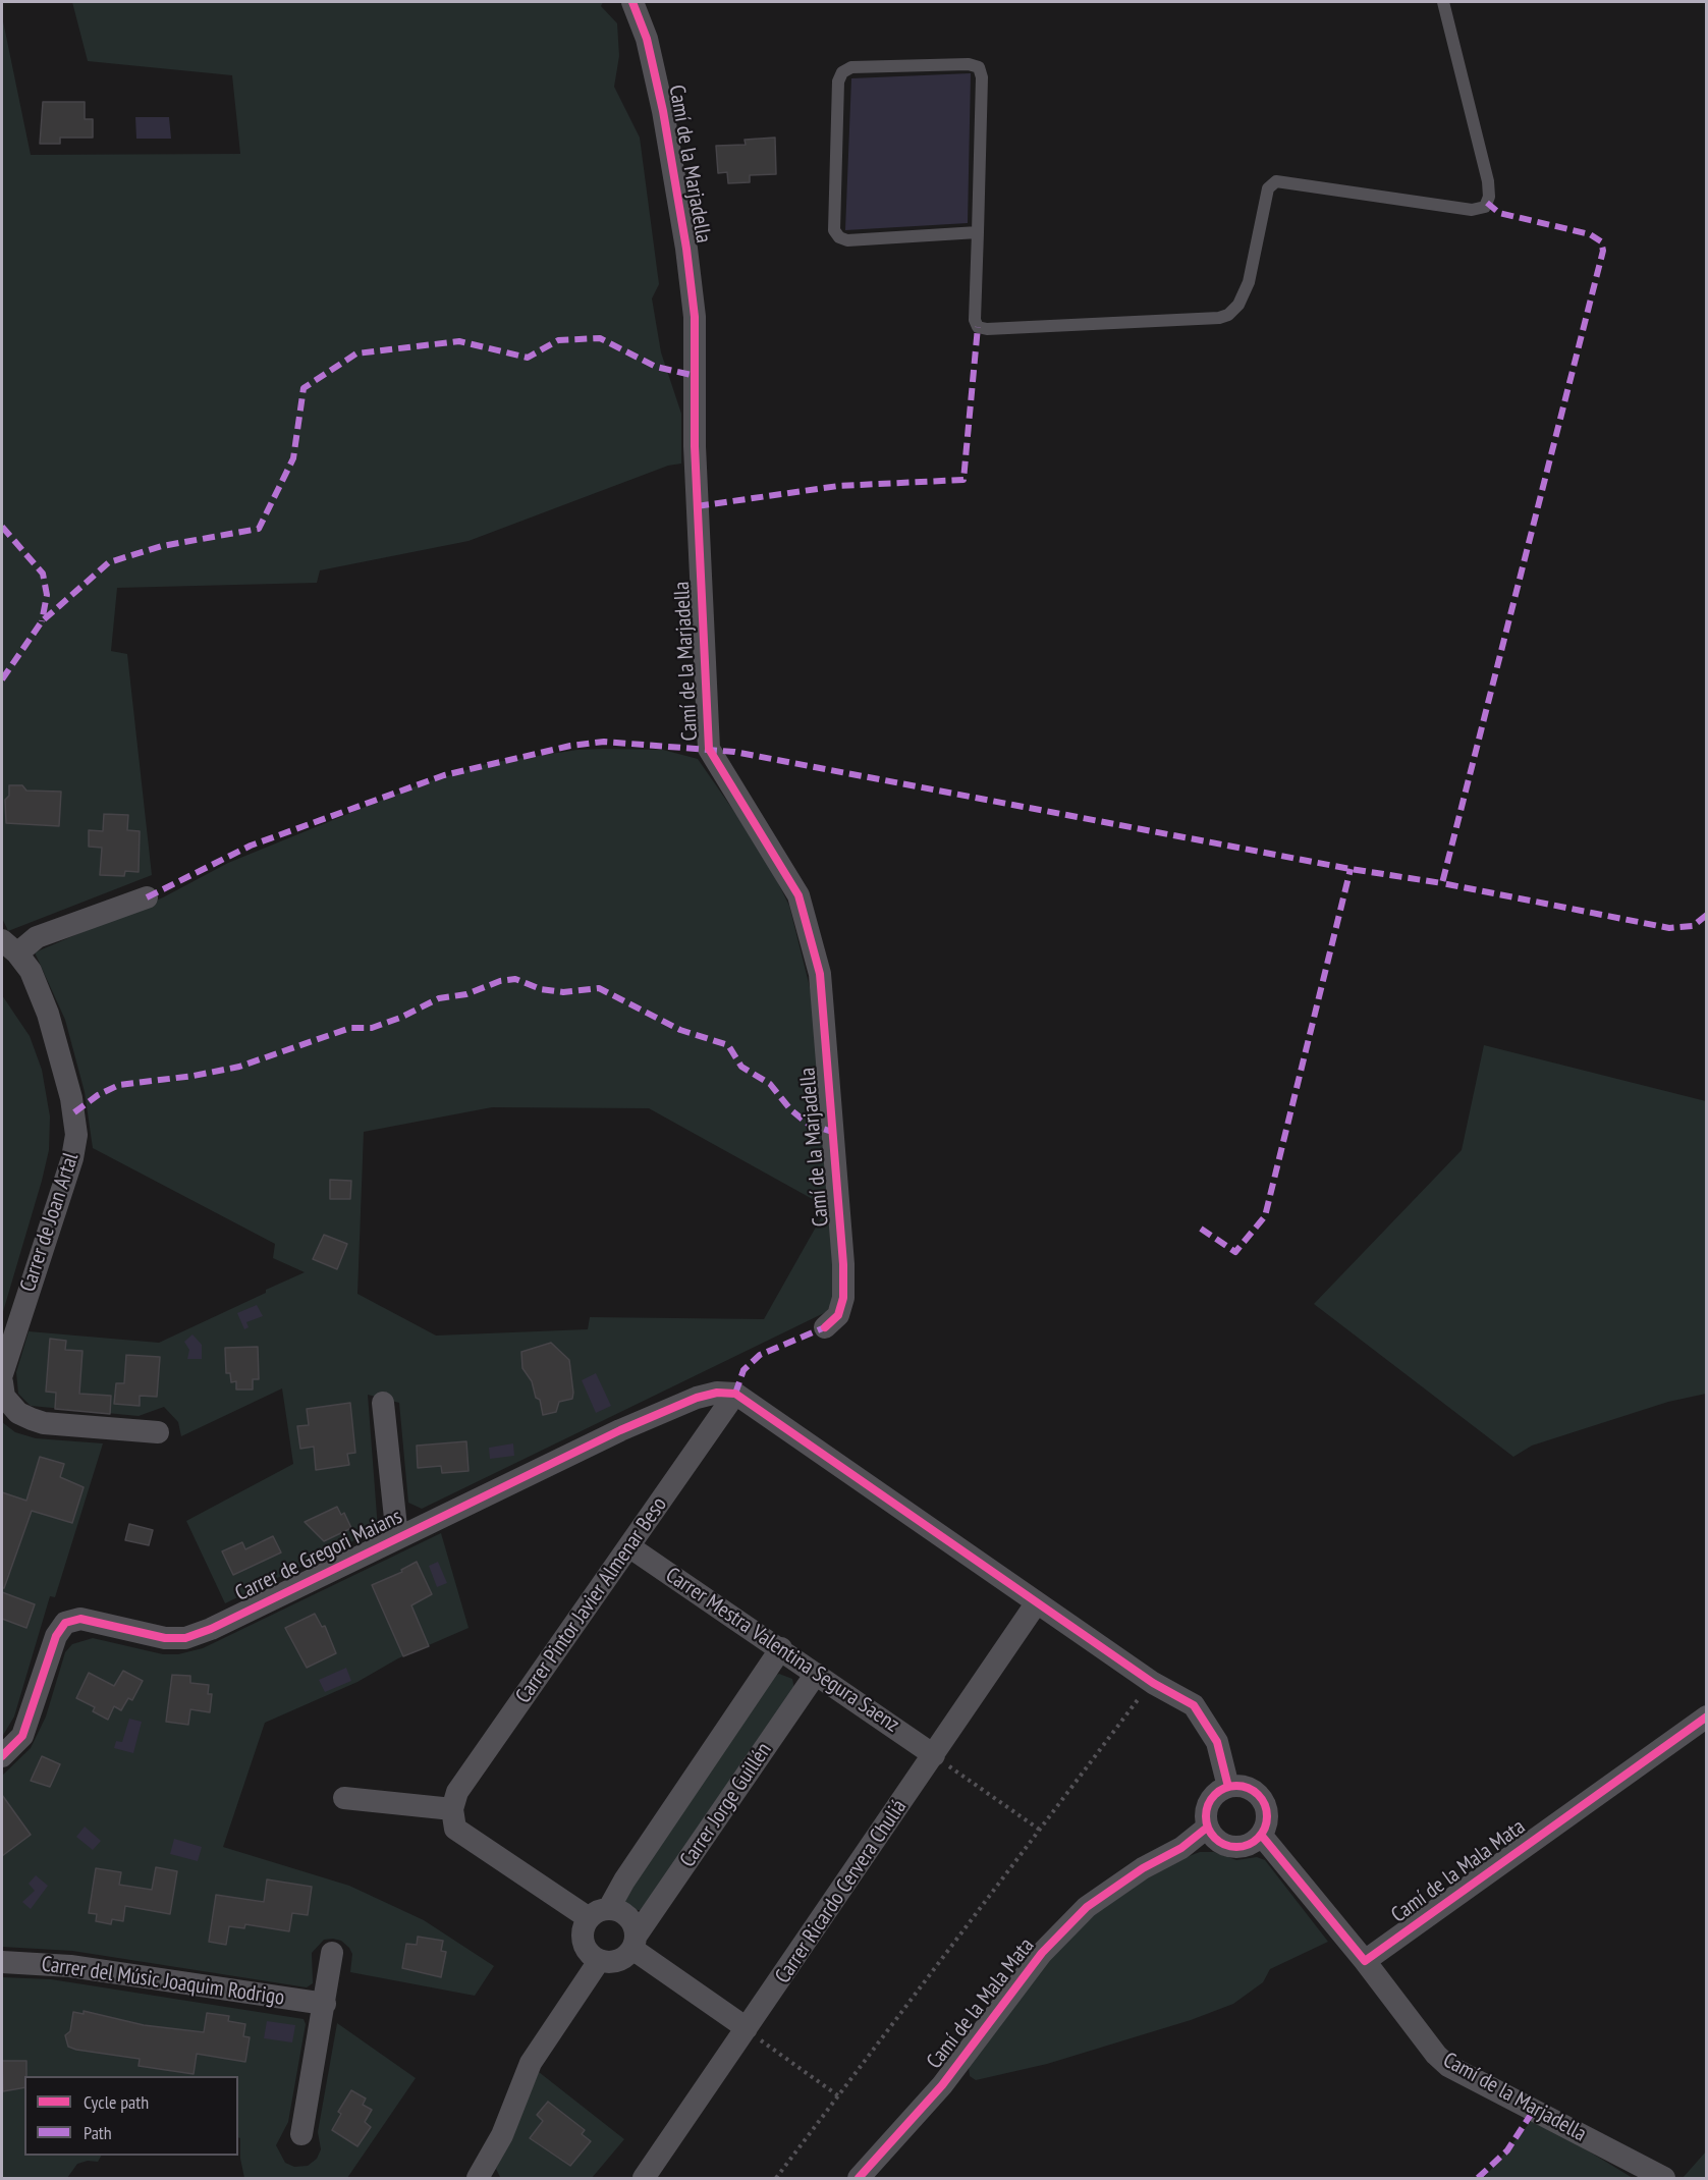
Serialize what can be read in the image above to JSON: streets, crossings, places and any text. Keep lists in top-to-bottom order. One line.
{"streets":{"street":["Camí de la Marjadella","Carrer de Joan Artal","Carrer de Gregori Maians","Carrer Pintor Javier Almenar Beso","Carrer Mestra Valentina Segura Saenz","Carrer Jorge Guillén","Camí de la Mala Mata","Carrer Ricardo Cervera Chuliá","Carrer del Músic Joaquim Rodrigo"]},"crossings":[["Camí de la Marjadella","Camí de la Mala Mata"],["Carrer de Gregori Maians","Carrer Pintor Javier Almenar Beso"],["Carrer Pintor Javier Almenar Beso","Carrer Mestra Valentina Segura Saenz"],["Carrer Mestra Valentina Segura Saenz","Carrer Jorge Guillén"],["Carrer Mestra Valentina Segura Saenz","Carrer Ricardo Cervera Chuliá"]],"legend":["Cycle path","Path"]}
